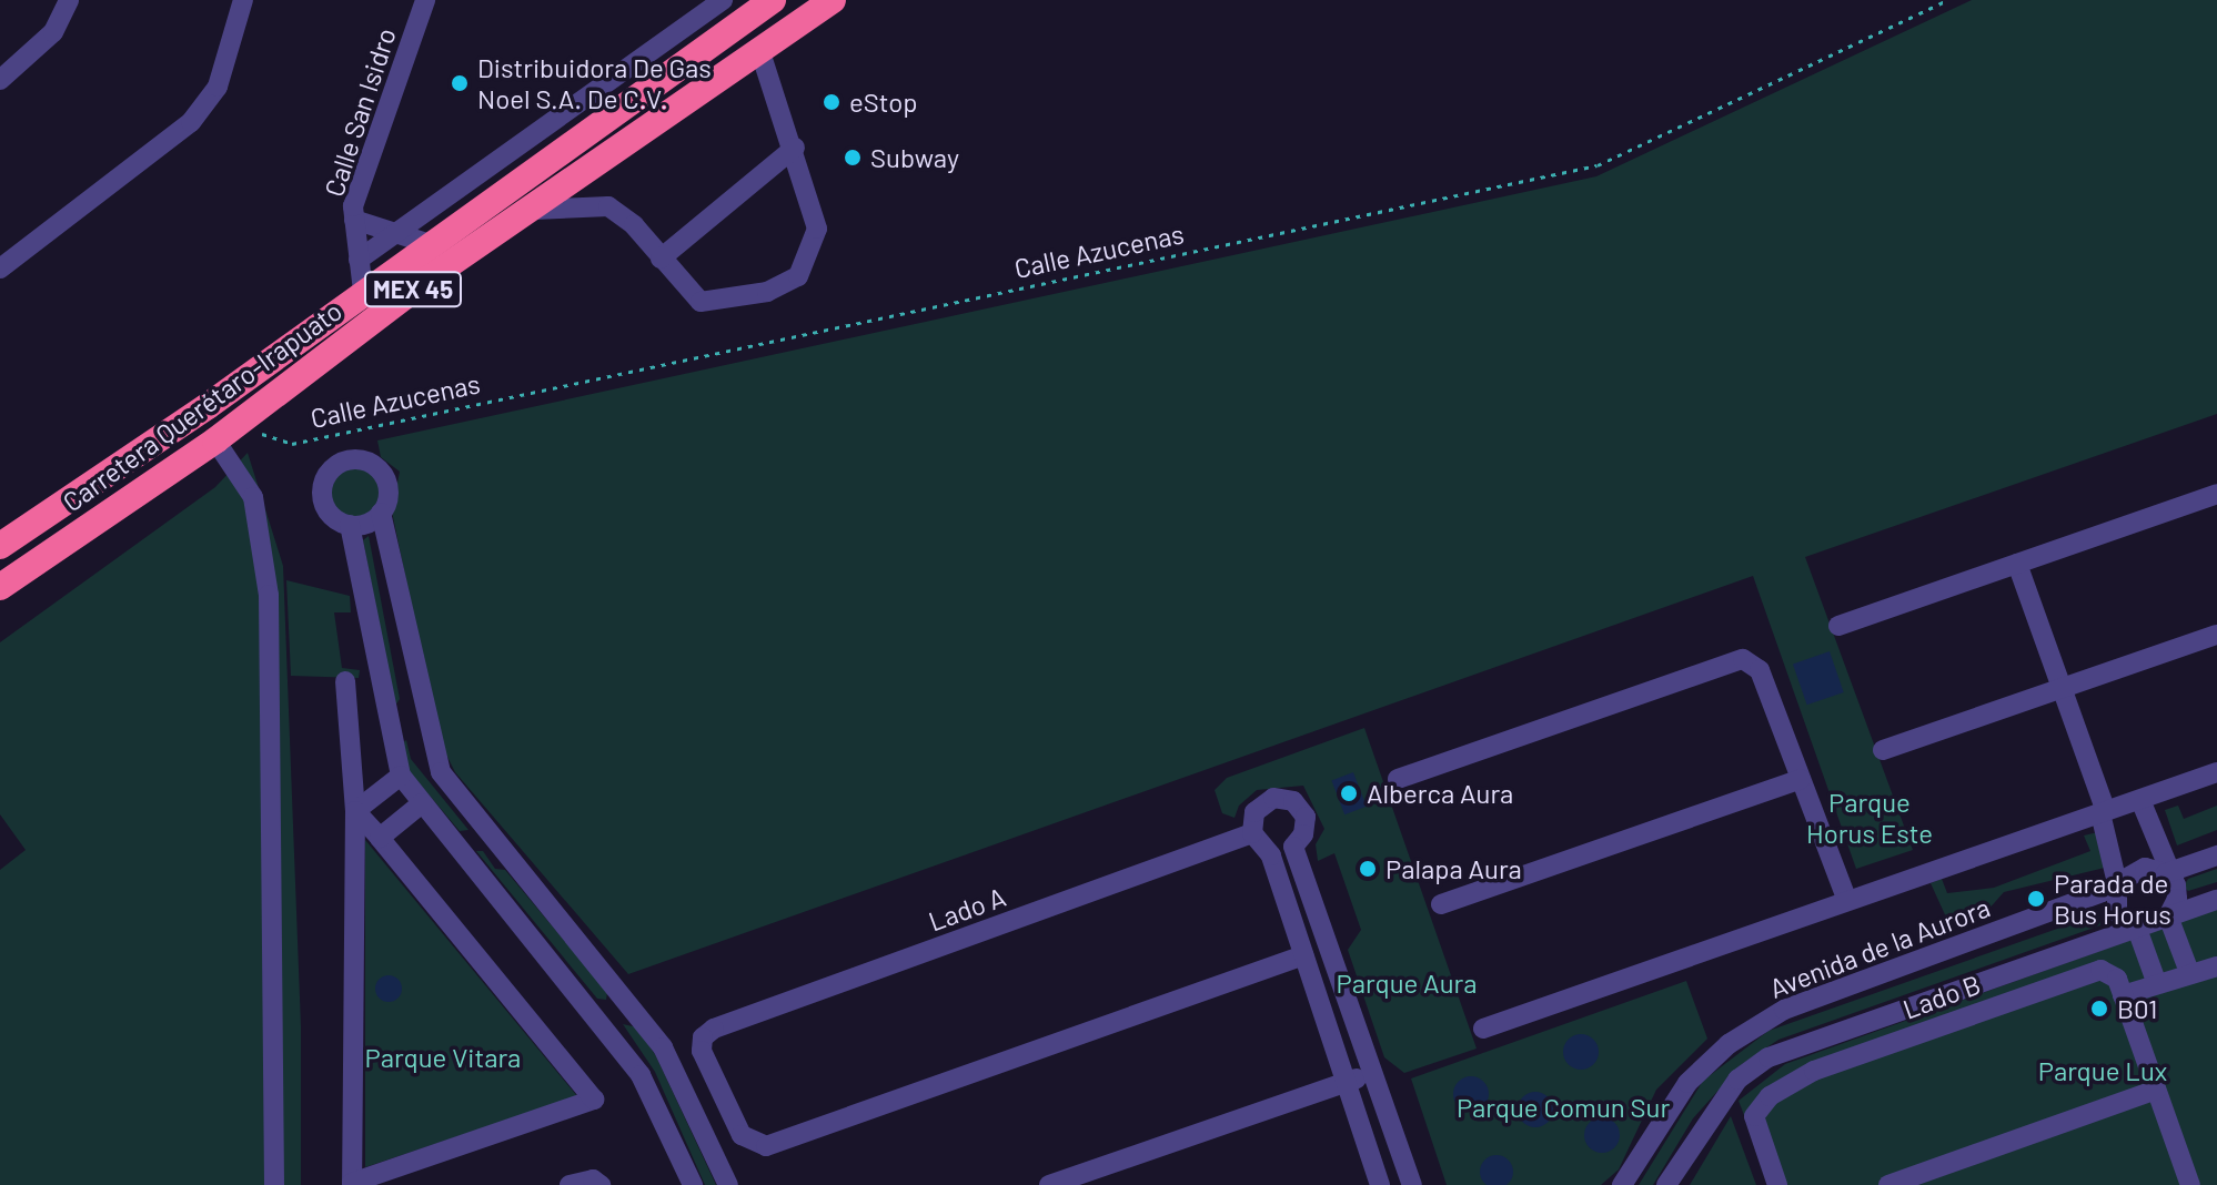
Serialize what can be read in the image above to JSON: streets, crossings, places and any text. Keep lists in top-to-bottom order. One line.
{"streets":{"highway":["MEX 45","Carretera Querétaro-Irapuato"],"street":["Calle San Isidro","Lado A","Avenida de la Aurora","Lado B"],"path":["Calle Azucenas"]},"crossings":[["Calle San Isidro","MEX 45"],["Calle Azucenas","Carretera Querétaro-Irapuato"]],"parks":["Parque Horus Este","Parque Aura","Parque Vitara","Parque Lux","Parque Comun Sur"],"places":["Distribuidora De Gas Noel S.A. De C.V.","eStop","Subway","Alberca Aura","Palapa Aura","Parada de Bus Horus","B01"]}
